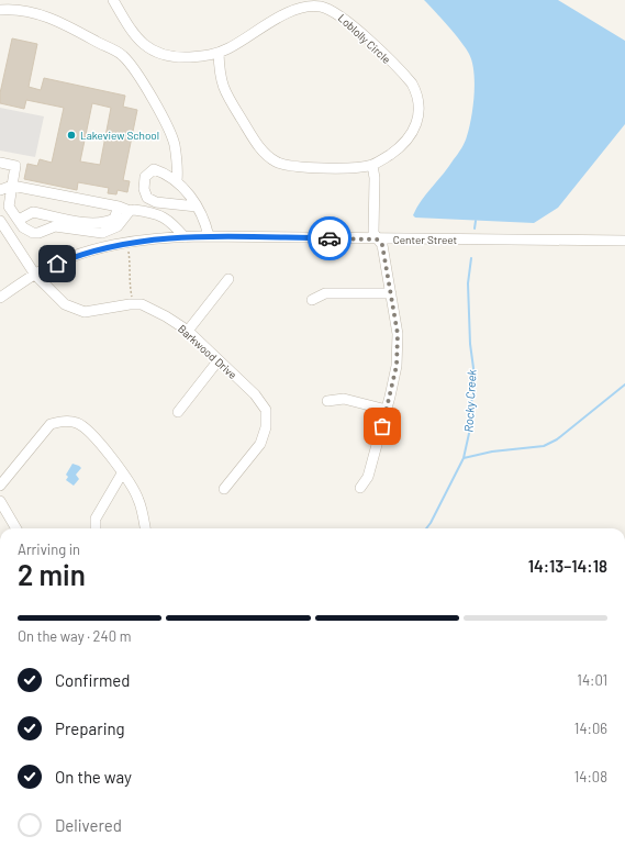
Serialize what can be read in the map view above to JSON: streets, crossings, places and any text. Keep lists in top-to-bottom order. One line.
{"streets":{"street":["Loblolly Circle","Center Street","Barkwood Drive"]},"crossings":[["Center Street","Barkwood Drive"]],"water":["Rocky Creek"],"places":["Lakeview School"],"page":{"heading":["2 min","Arriving in","14:13–14:18"],"bar":"On the way · 240 m","list":[["Confirmed","14:01"],["Preparing","14:06"],["On the way","14:08"],"Delivered"]}}
